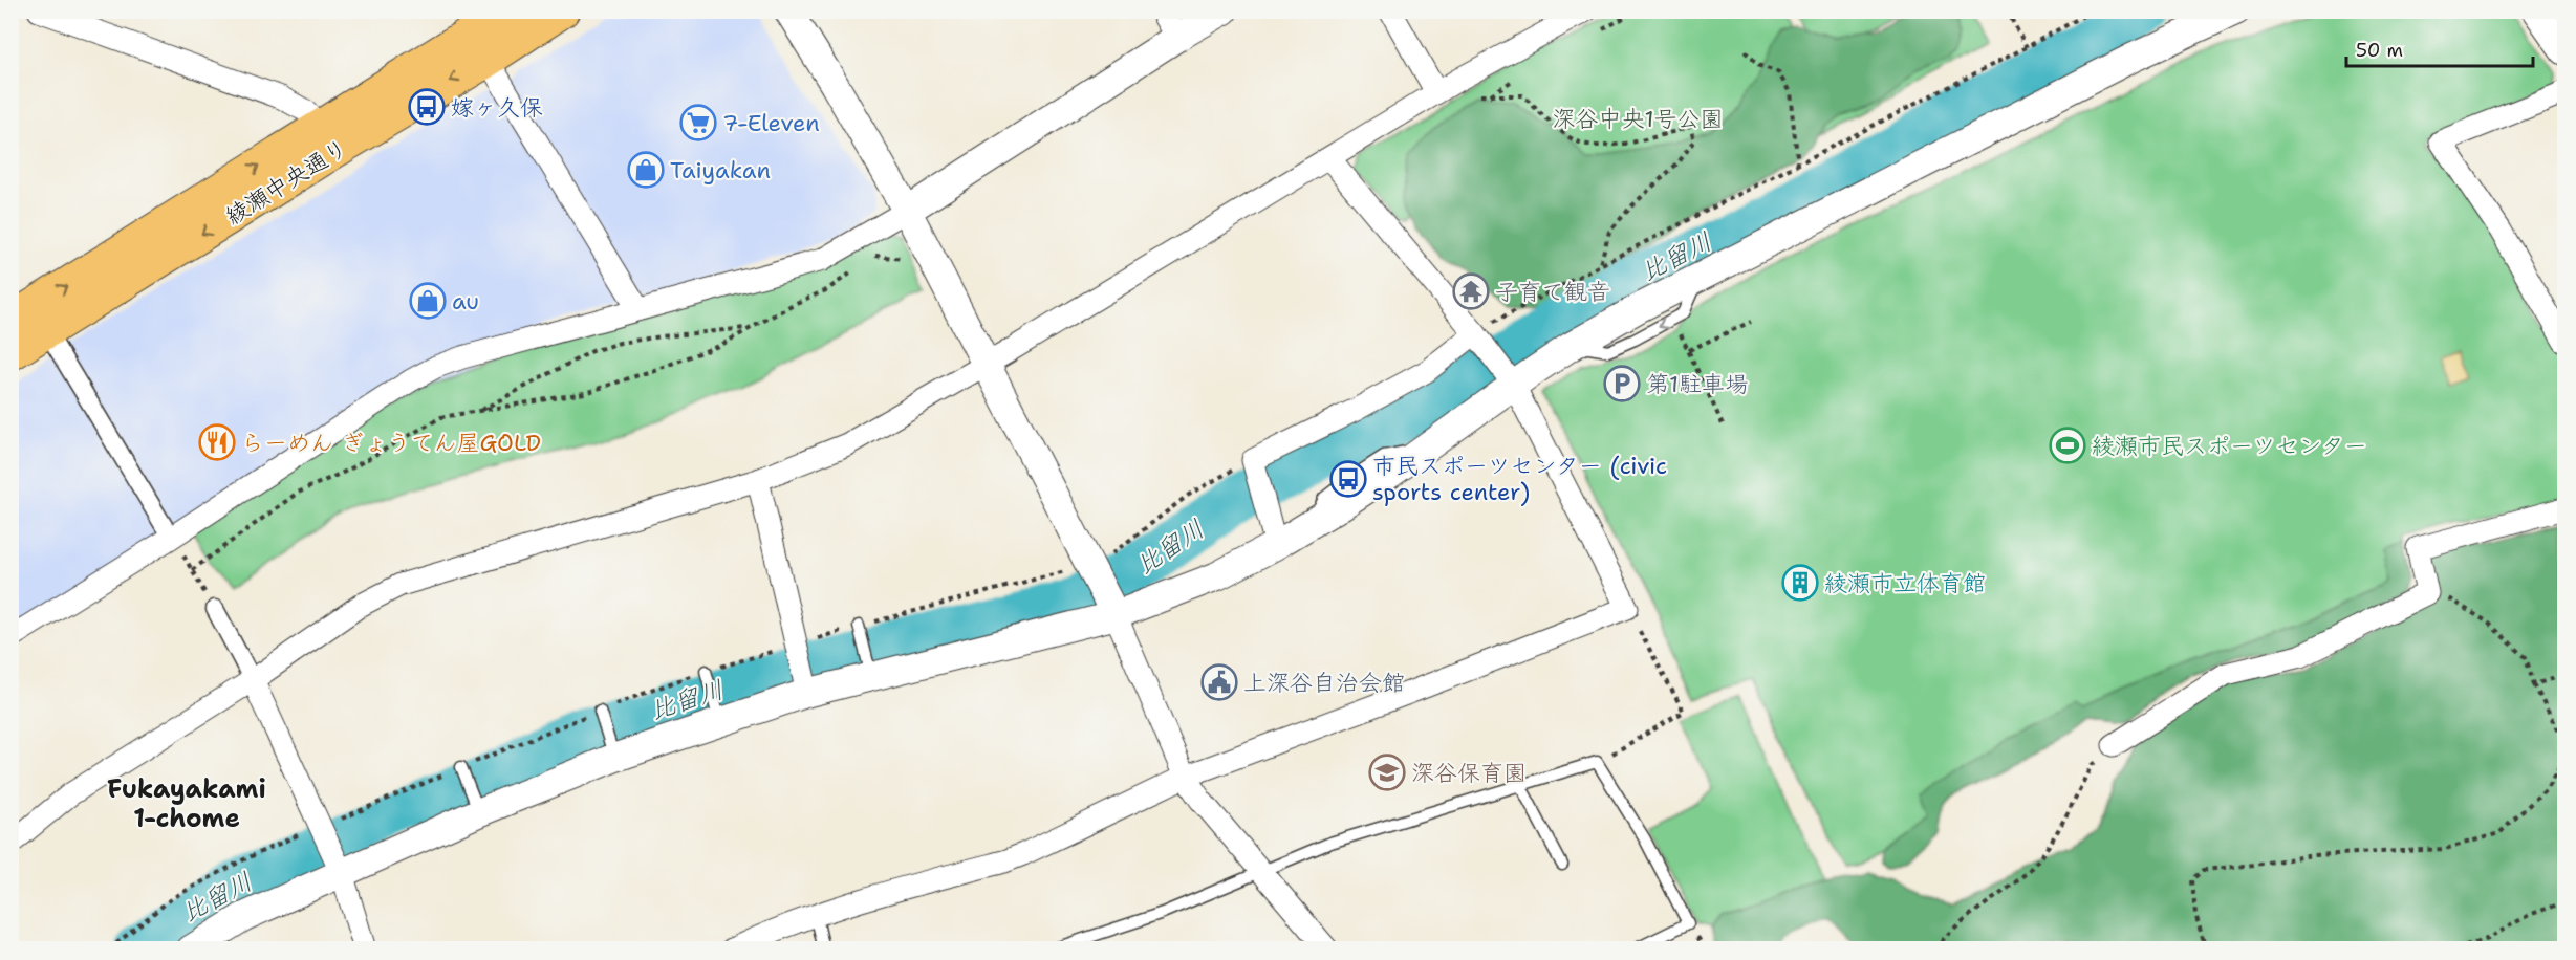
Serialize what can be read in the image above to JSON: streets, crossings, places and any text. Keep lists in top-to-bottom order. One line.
{"streets":{"main road":["綾瀬中央通り"]},"districts":["Fukayakami 1-chome"],"water":["比留川"],"parks":["深谷中央1号公園"],"places":{"bus stop":["嫁ヶ久保","市民スポーツセンター (civic sports center)"],"supermarket":["7-Eleven"],"shop":["Taiyakan","au"],"temple":["子育て観音"],"parking":["第1駐車場"],"restaurant":["らーめん ぎょうてん屋GOLD"],"sports":["綾瀬市民スポーツセンター"],"building":["綾瀬市立体育館"],"public building":["上深谷自治会館"],"school or university":["深谷保育園"]},"scale_bar":"50 m"}
